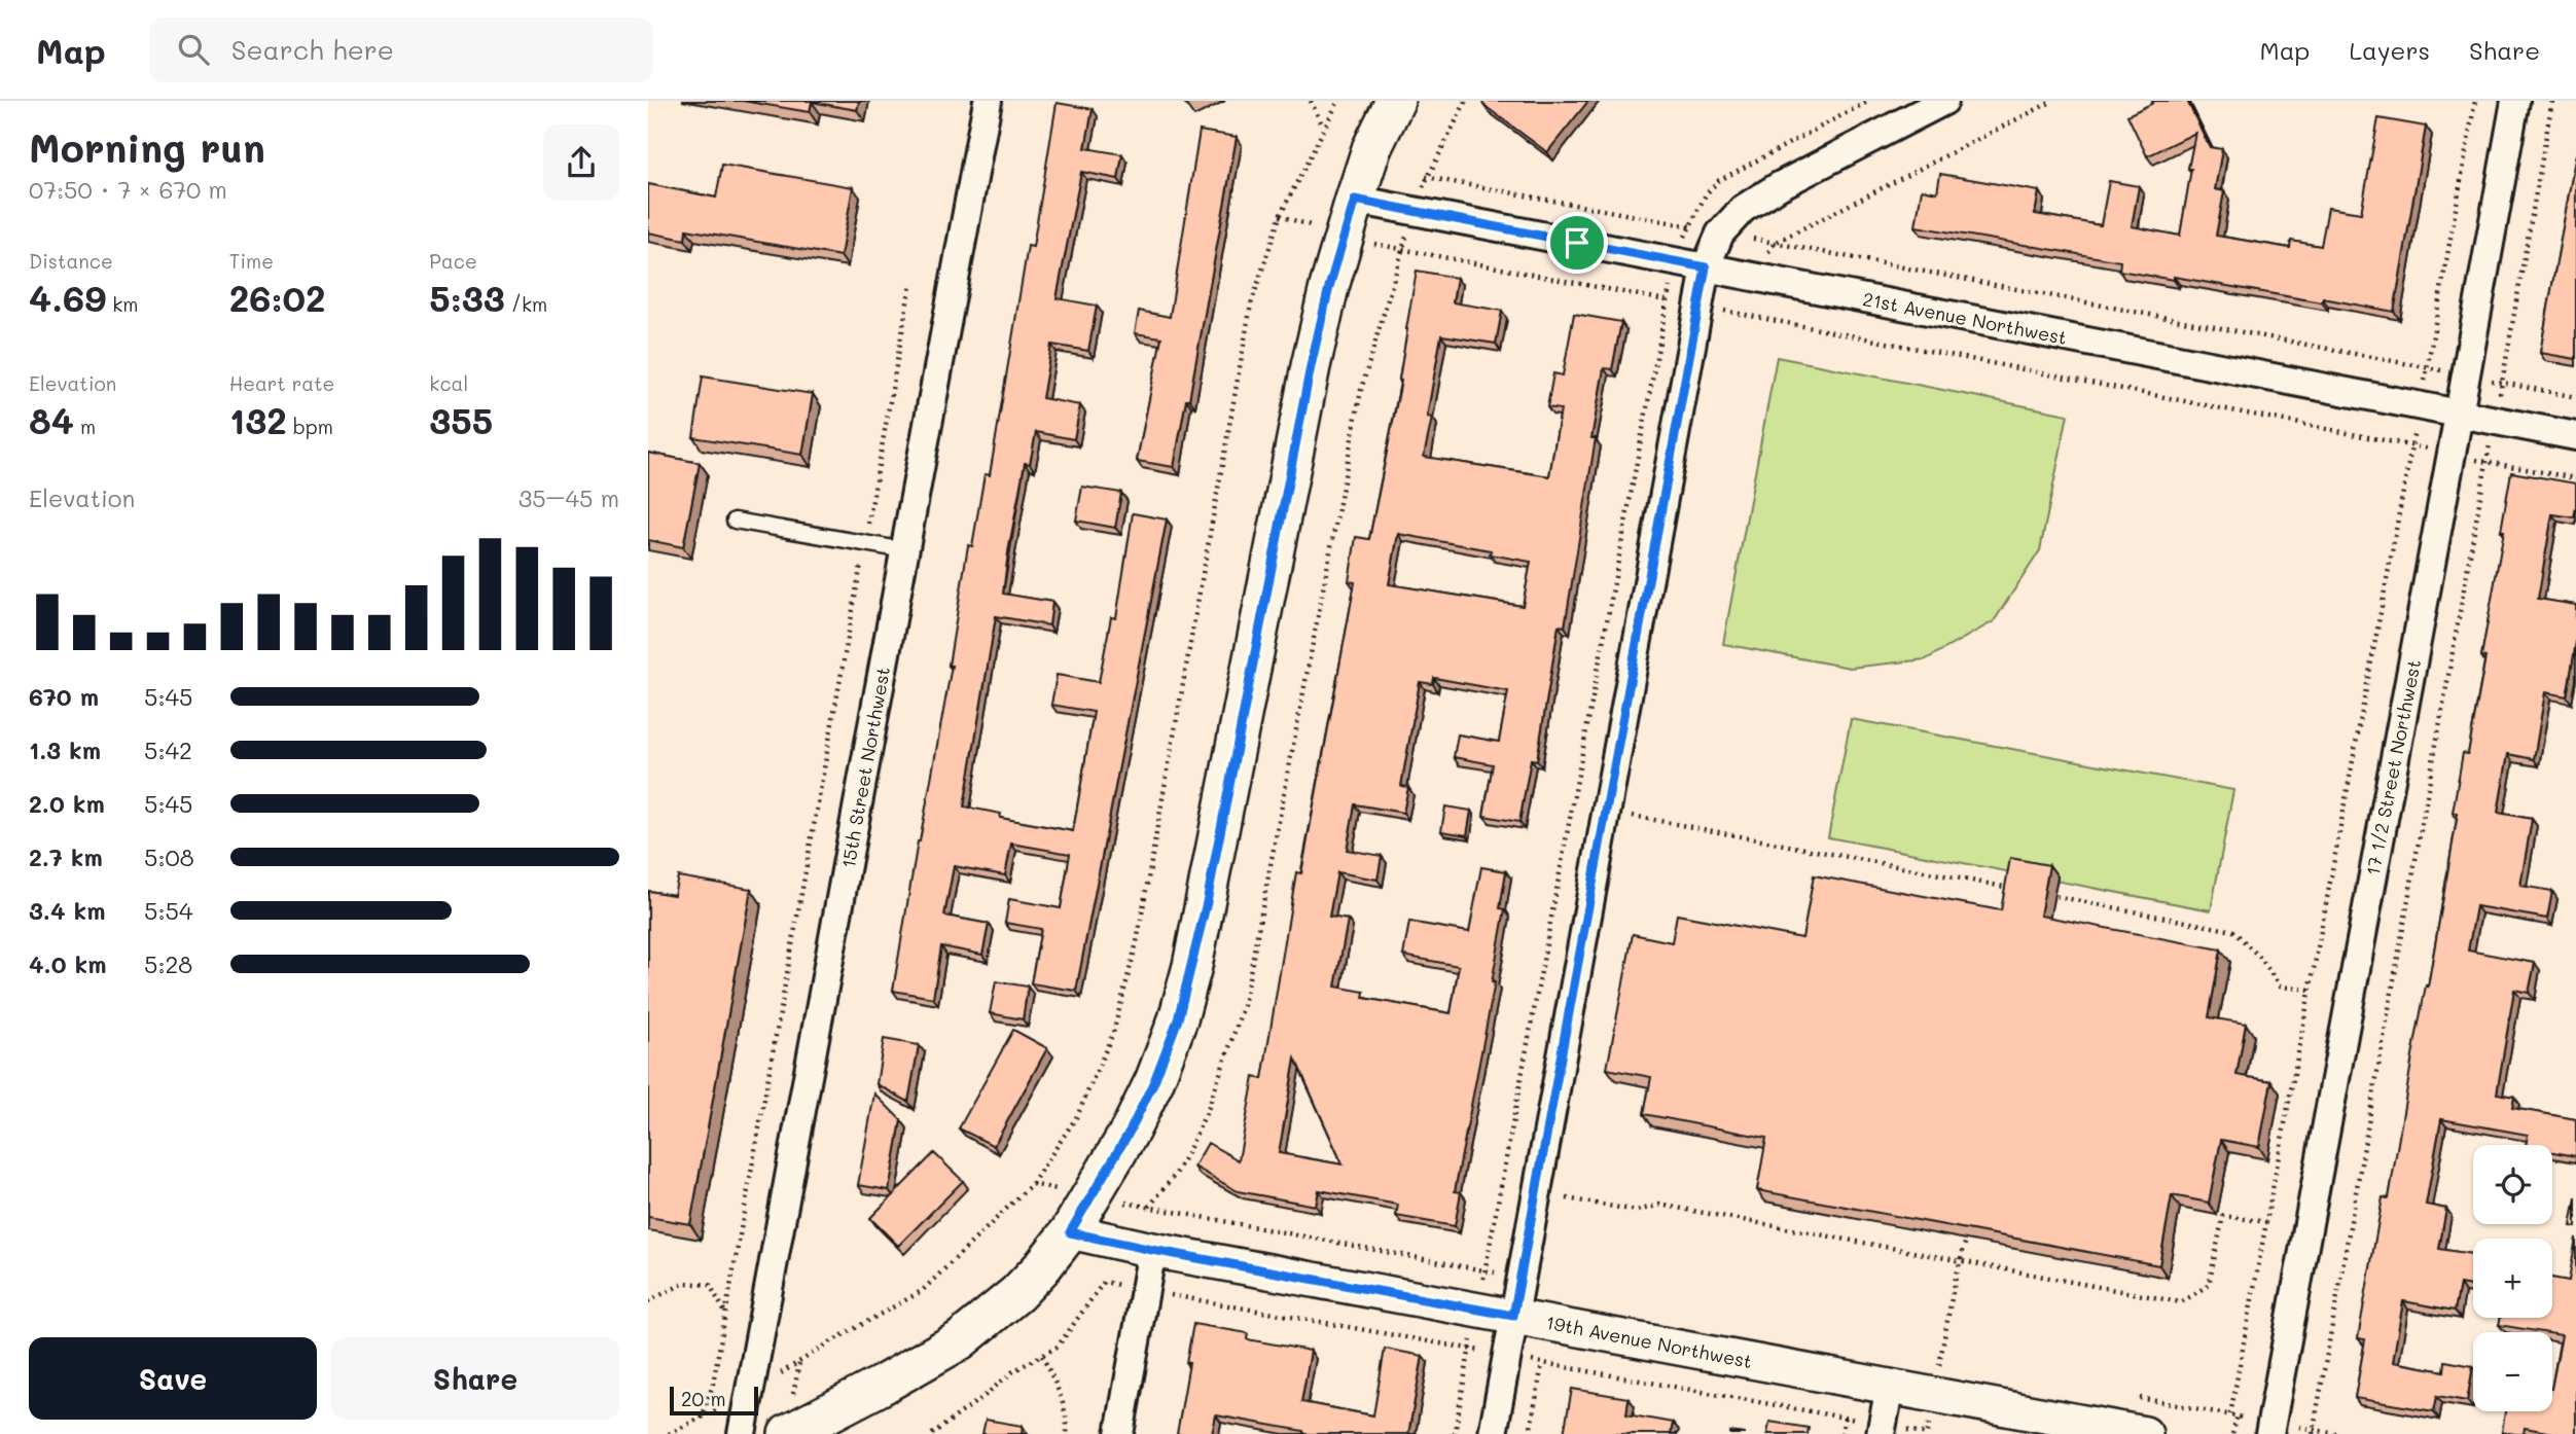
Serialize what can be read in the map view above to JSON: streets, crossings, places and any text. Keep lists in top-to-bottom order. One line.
{"streets":{"street":["21st Avenue Northwest","15th Street Northwest","17 1/2 Street Northwest","19th Avenue Northwest"]},"crossings":[["21st Avenue Northwest","17 1/2 Street Northwest"]],"scale_bar":"20 m","page":{"header":"Map","search":"Search here","nav":["Map","Layers","Share"],"heading":["Morning run","07:50 · 7 × 670 m"],"stats":[["Distance","4.69 km"],["Time","26:02"],["Pace","5:33 /km"],["Elevation","84 m"],["Heart rate","132 bpm"],["kcal","355"]],"chart":["Elevation","35–45 m"],"list":[{"name":"670 m","note":"5:45"},{"name":"1.3 km","note":"5:42"},{"name":"2.0 km","note":"5:45"},{"name":"2.7 km","note":"5:08"},{"name":"3.4 km","note":"5:54"},{"name":"4.0 km","note":"5:28"}],"map_buttons":["+","−"],"buttons":["Save","Share"],"scale":"20 m"}}
